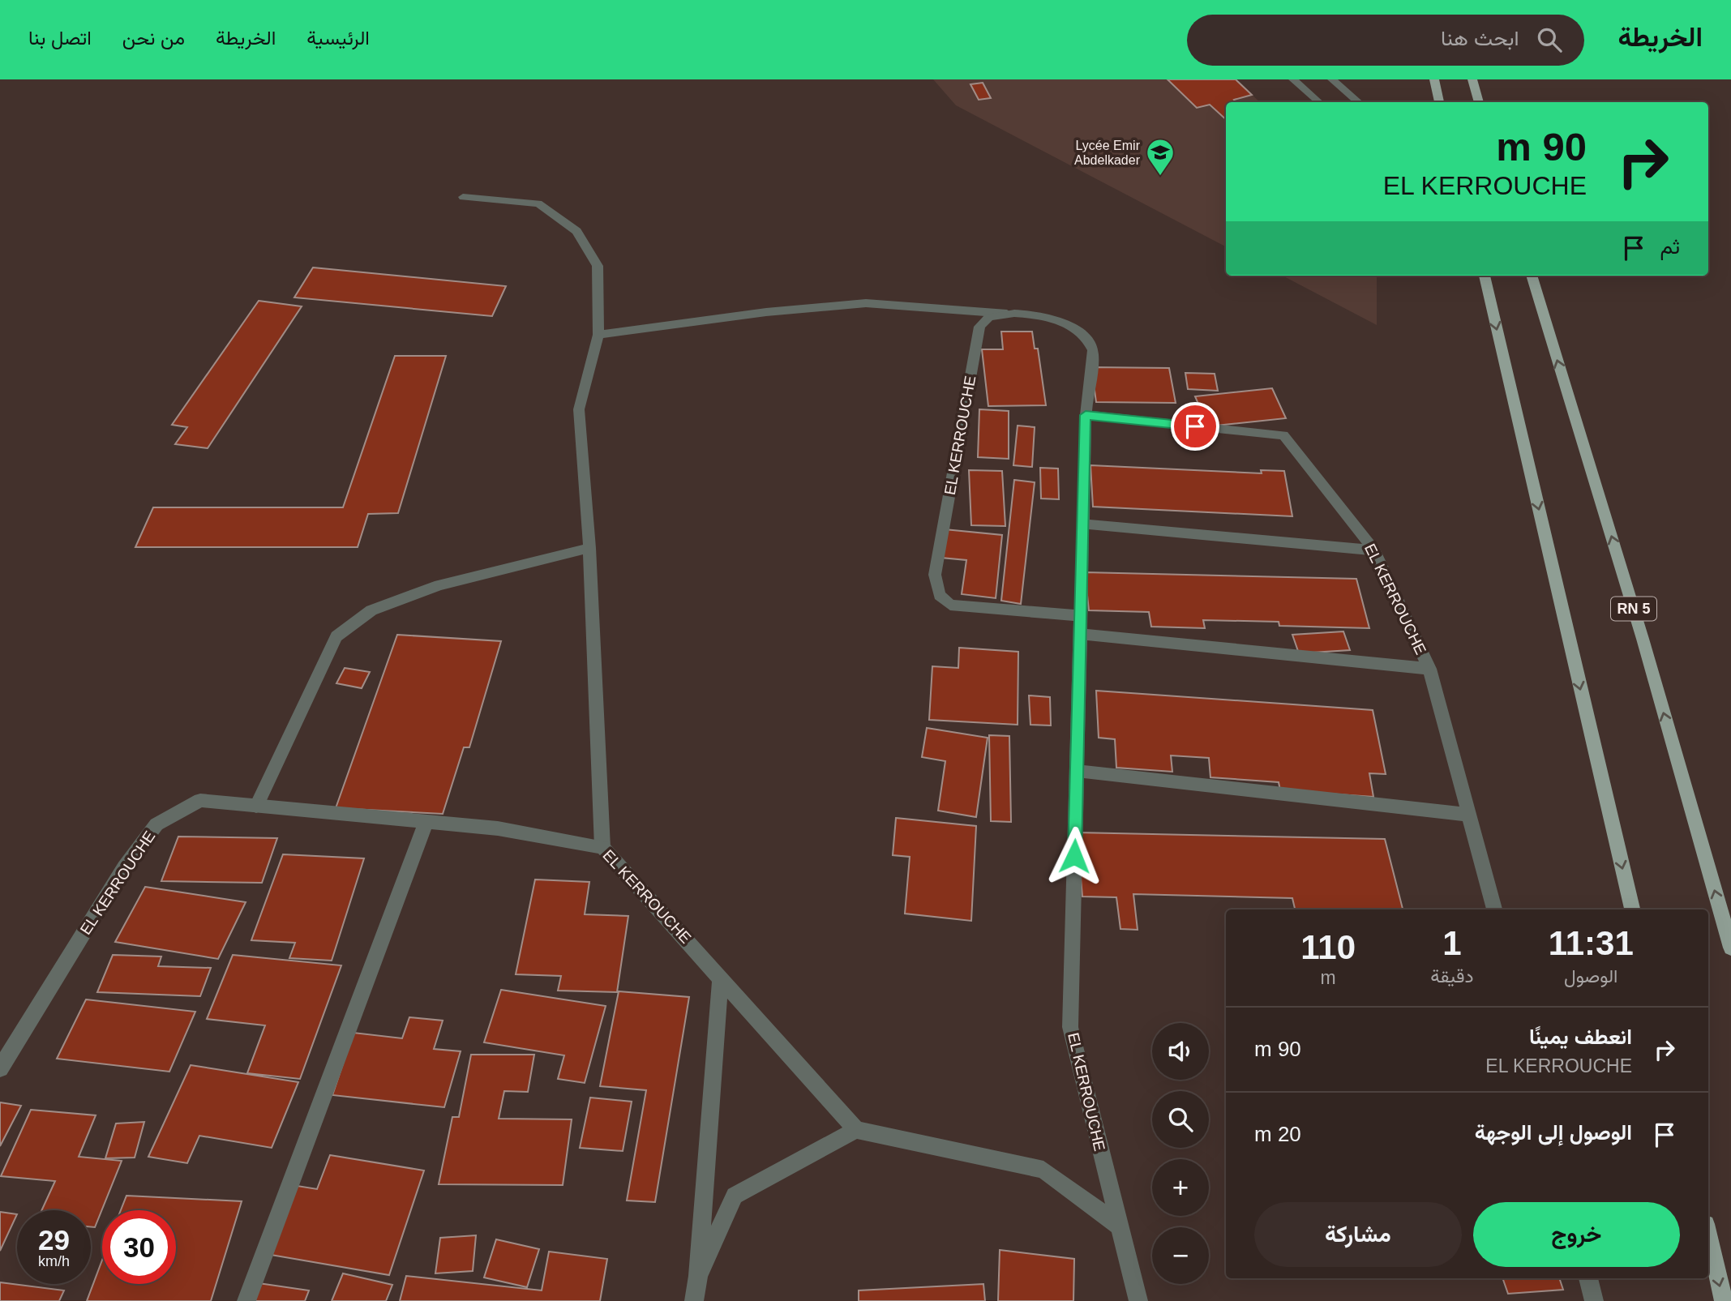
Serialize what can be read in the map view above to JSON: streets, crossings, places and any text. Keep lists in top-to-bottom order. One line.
{"streets":{"main road":["RN 5"],"street":["EL KERROUCHE"]},"places":{"school or university":["Lycée Emir Abdelkader"]},"page":{"header":"الخريطة","search":"ابحث هنا","nav":["الرئيسية","الخريطة","من نحن","اتصل بنا"],"turn":["90 m","EL KERROUCHE"],"then":"ثم","eta":["11:31","الوصول","1","دقيقة","110","m"],"list":[{"name":"انعطف يمينًا","note":"EL KERROUCHE","value":"90 m"},{"name":"الوصول إلى الوجهة","value":"20 m"}],"map_buttons":["+","−"],"buttons":["خروج","مشاركة"],"speed":"29 km/h","limit":"30"}}
